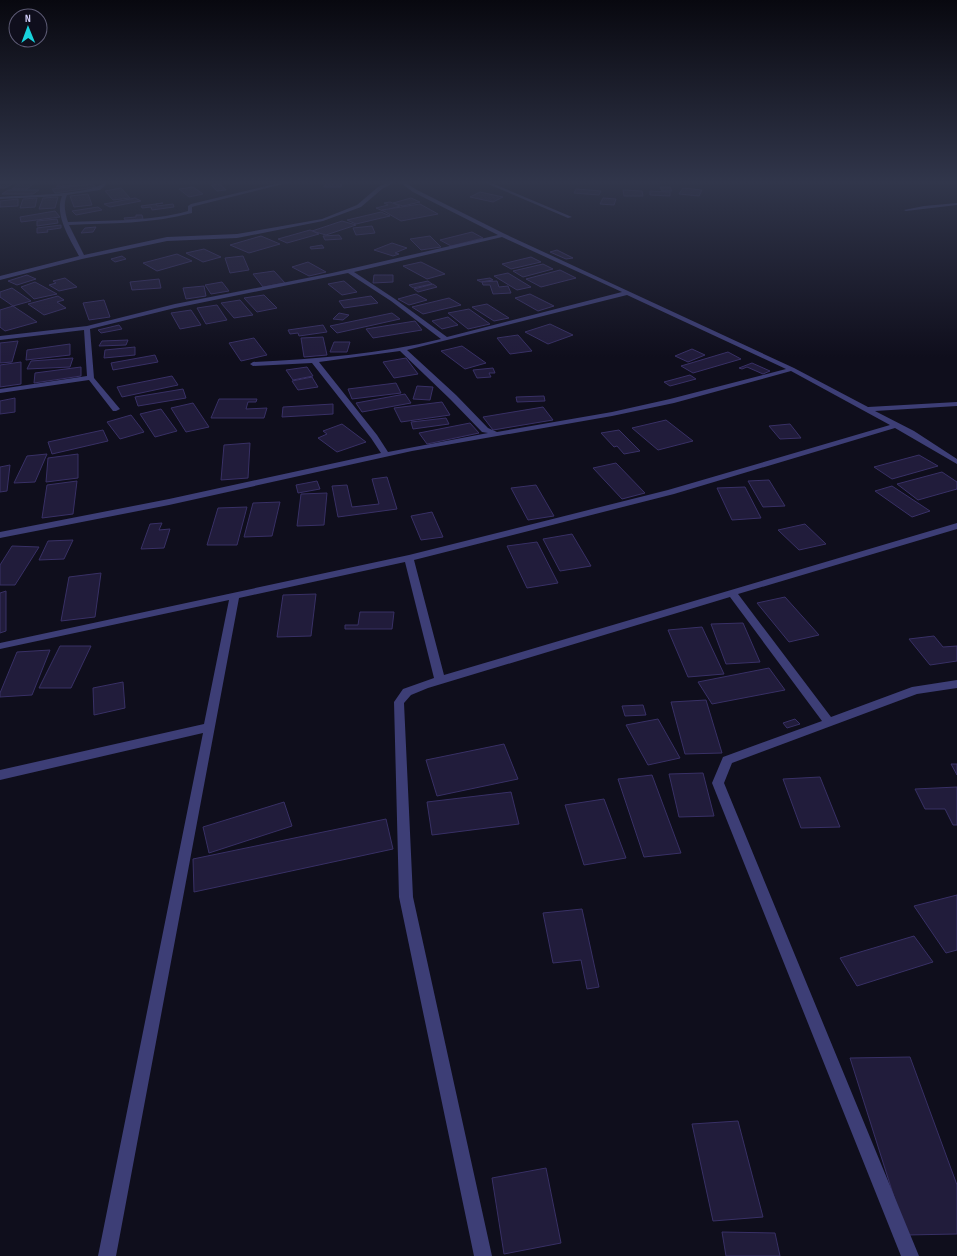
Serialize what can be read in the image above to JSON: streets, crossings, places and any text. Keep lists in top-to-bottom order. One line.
{"north":"top"}
